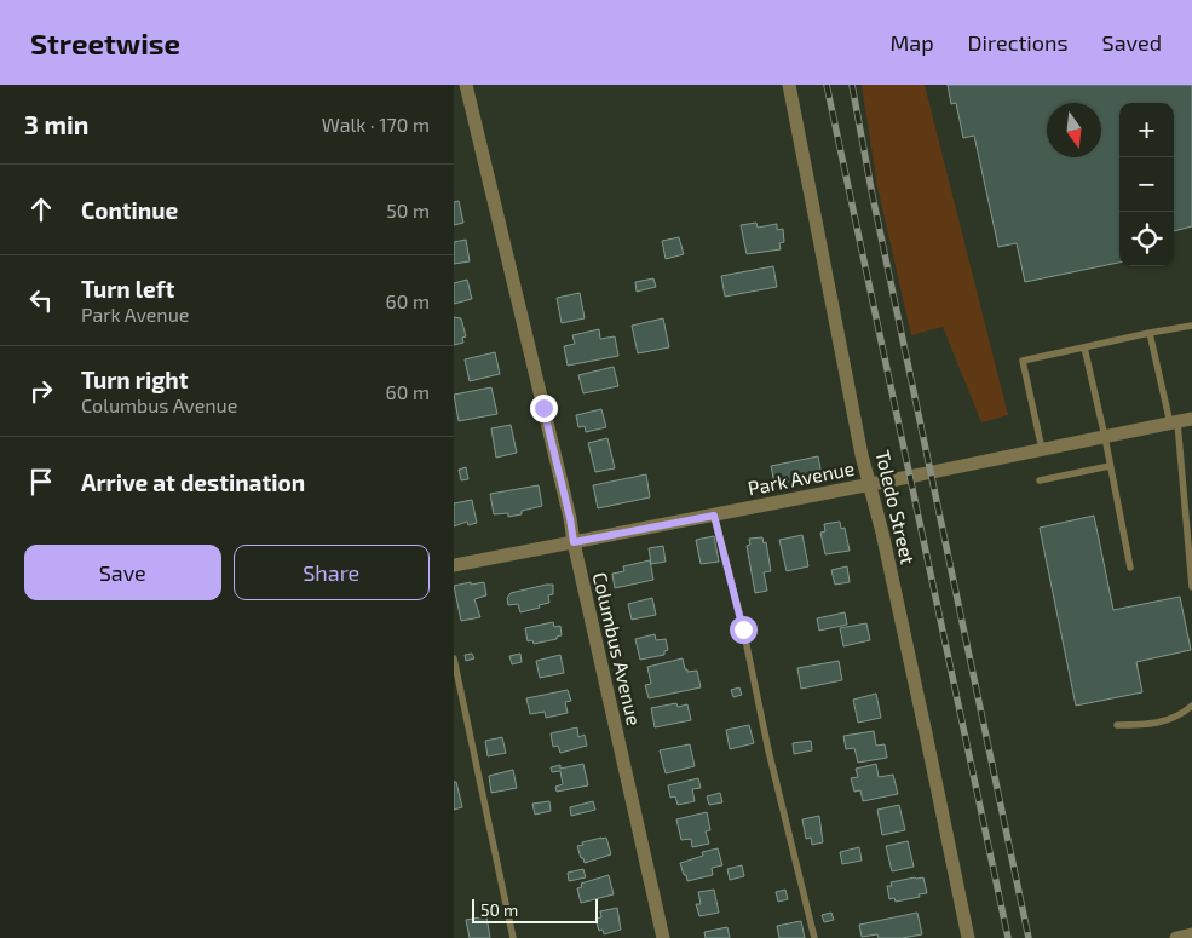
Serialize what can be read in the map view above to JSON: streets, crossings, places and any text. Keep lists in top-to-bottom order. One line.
{"streets":{"street":["Park Avenue","Toledo Street","Columbus Avenue"]},"crossings":[["Park Avenue","Toledo Street"],["Park Avenue","Columbus Avenue"]],"scale_bar":"50 m","north":"bottom","page":{"header":"Streetwise","nav":["Map","Directions","Saved"],"heading":["3 min","Walk · 170 m"],"map_buttons":["+","−"],"list":[["Continue","50 m"],["Turn left","Park Avenue","60 m"],["Turn right","Columbus Avenue","60 m"],"Arrive at destination"],"buttons":["Save","Share"],"scale":"50 m"}}
